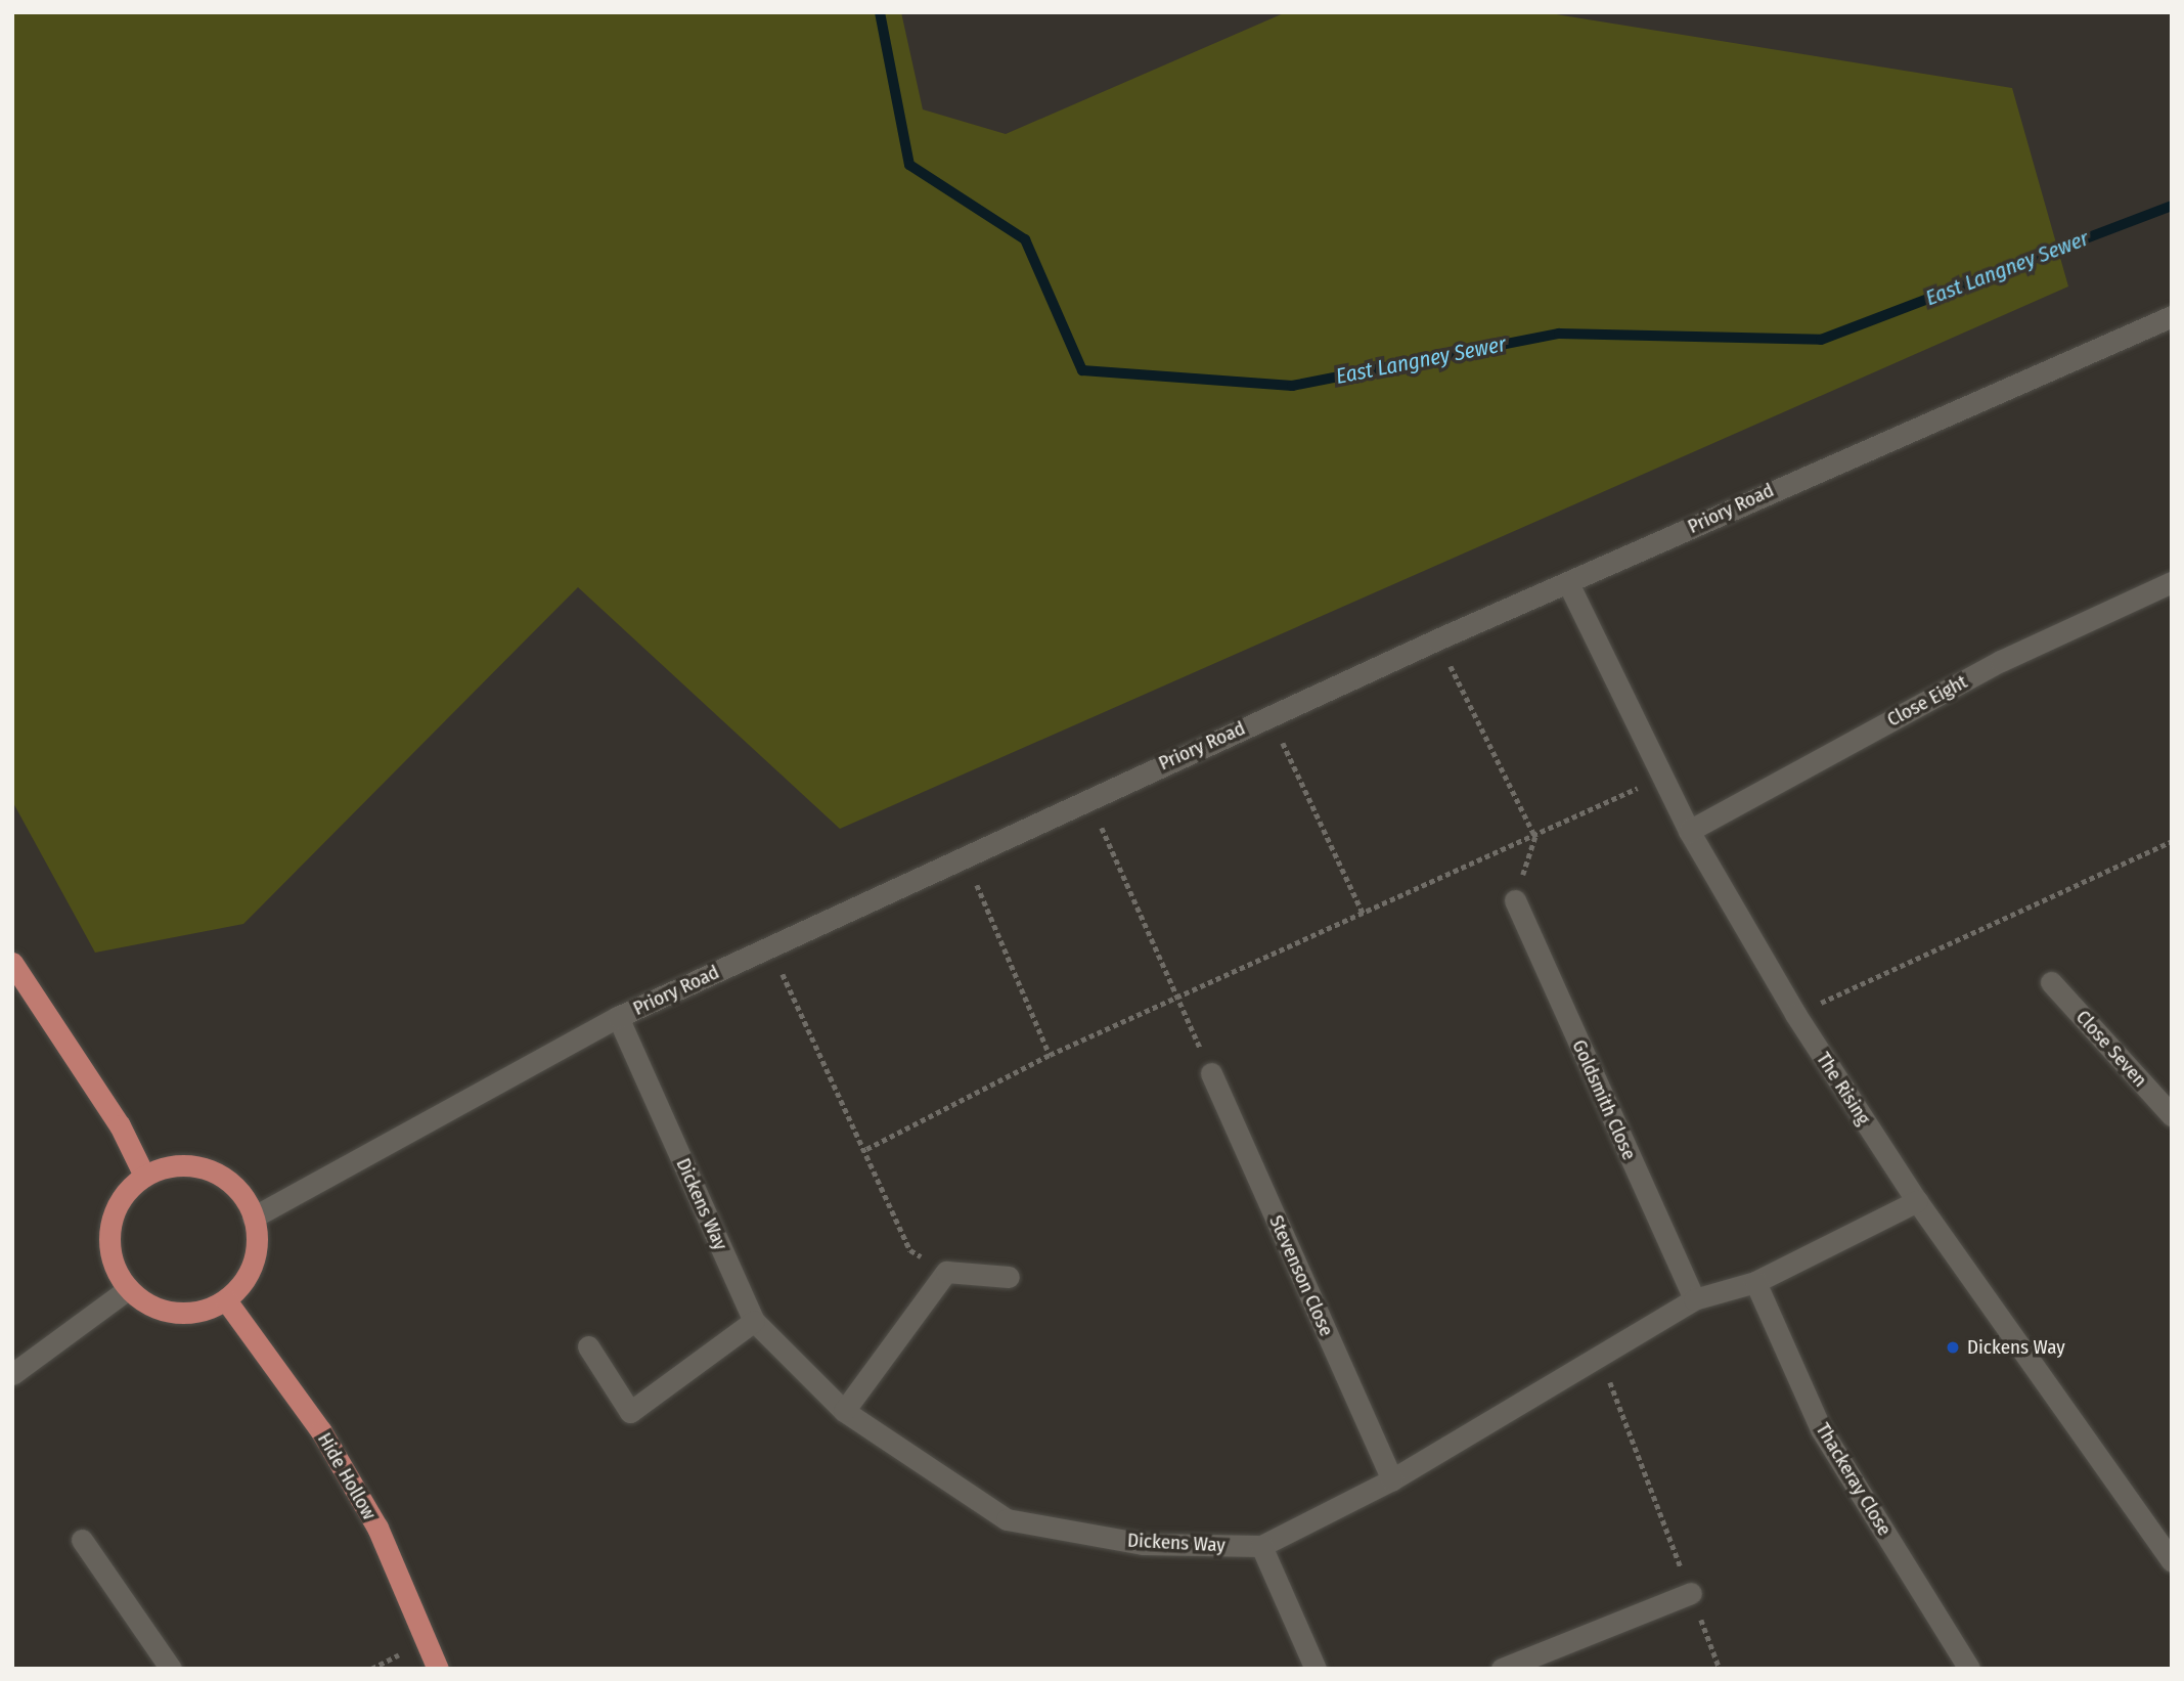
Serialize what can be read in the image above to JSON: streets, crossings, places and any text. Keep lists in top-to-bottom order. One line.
{"streets":{"main road":["Hide Hollow"],"street":["Priory Road","Close Eight","Close Seven","The Rising","Goldsmith Close","Dickens Way","Stevenson Close","Thackeray Close"]},"crossings":[["Priory Road","The Rising"],["Priory Road","Dickens Way"],["Priory Road","Hide Hollow"],["Close Eight","The Rising"],["The Rising","Dickens Way"],["Goldsmith Close","Dickens Way"],["Dickens Way","Stevenson Close"],["Dickens Way","Thackeray Close"]],"water":["East Langney Sewer"],"places":["Dickens Way"]}
